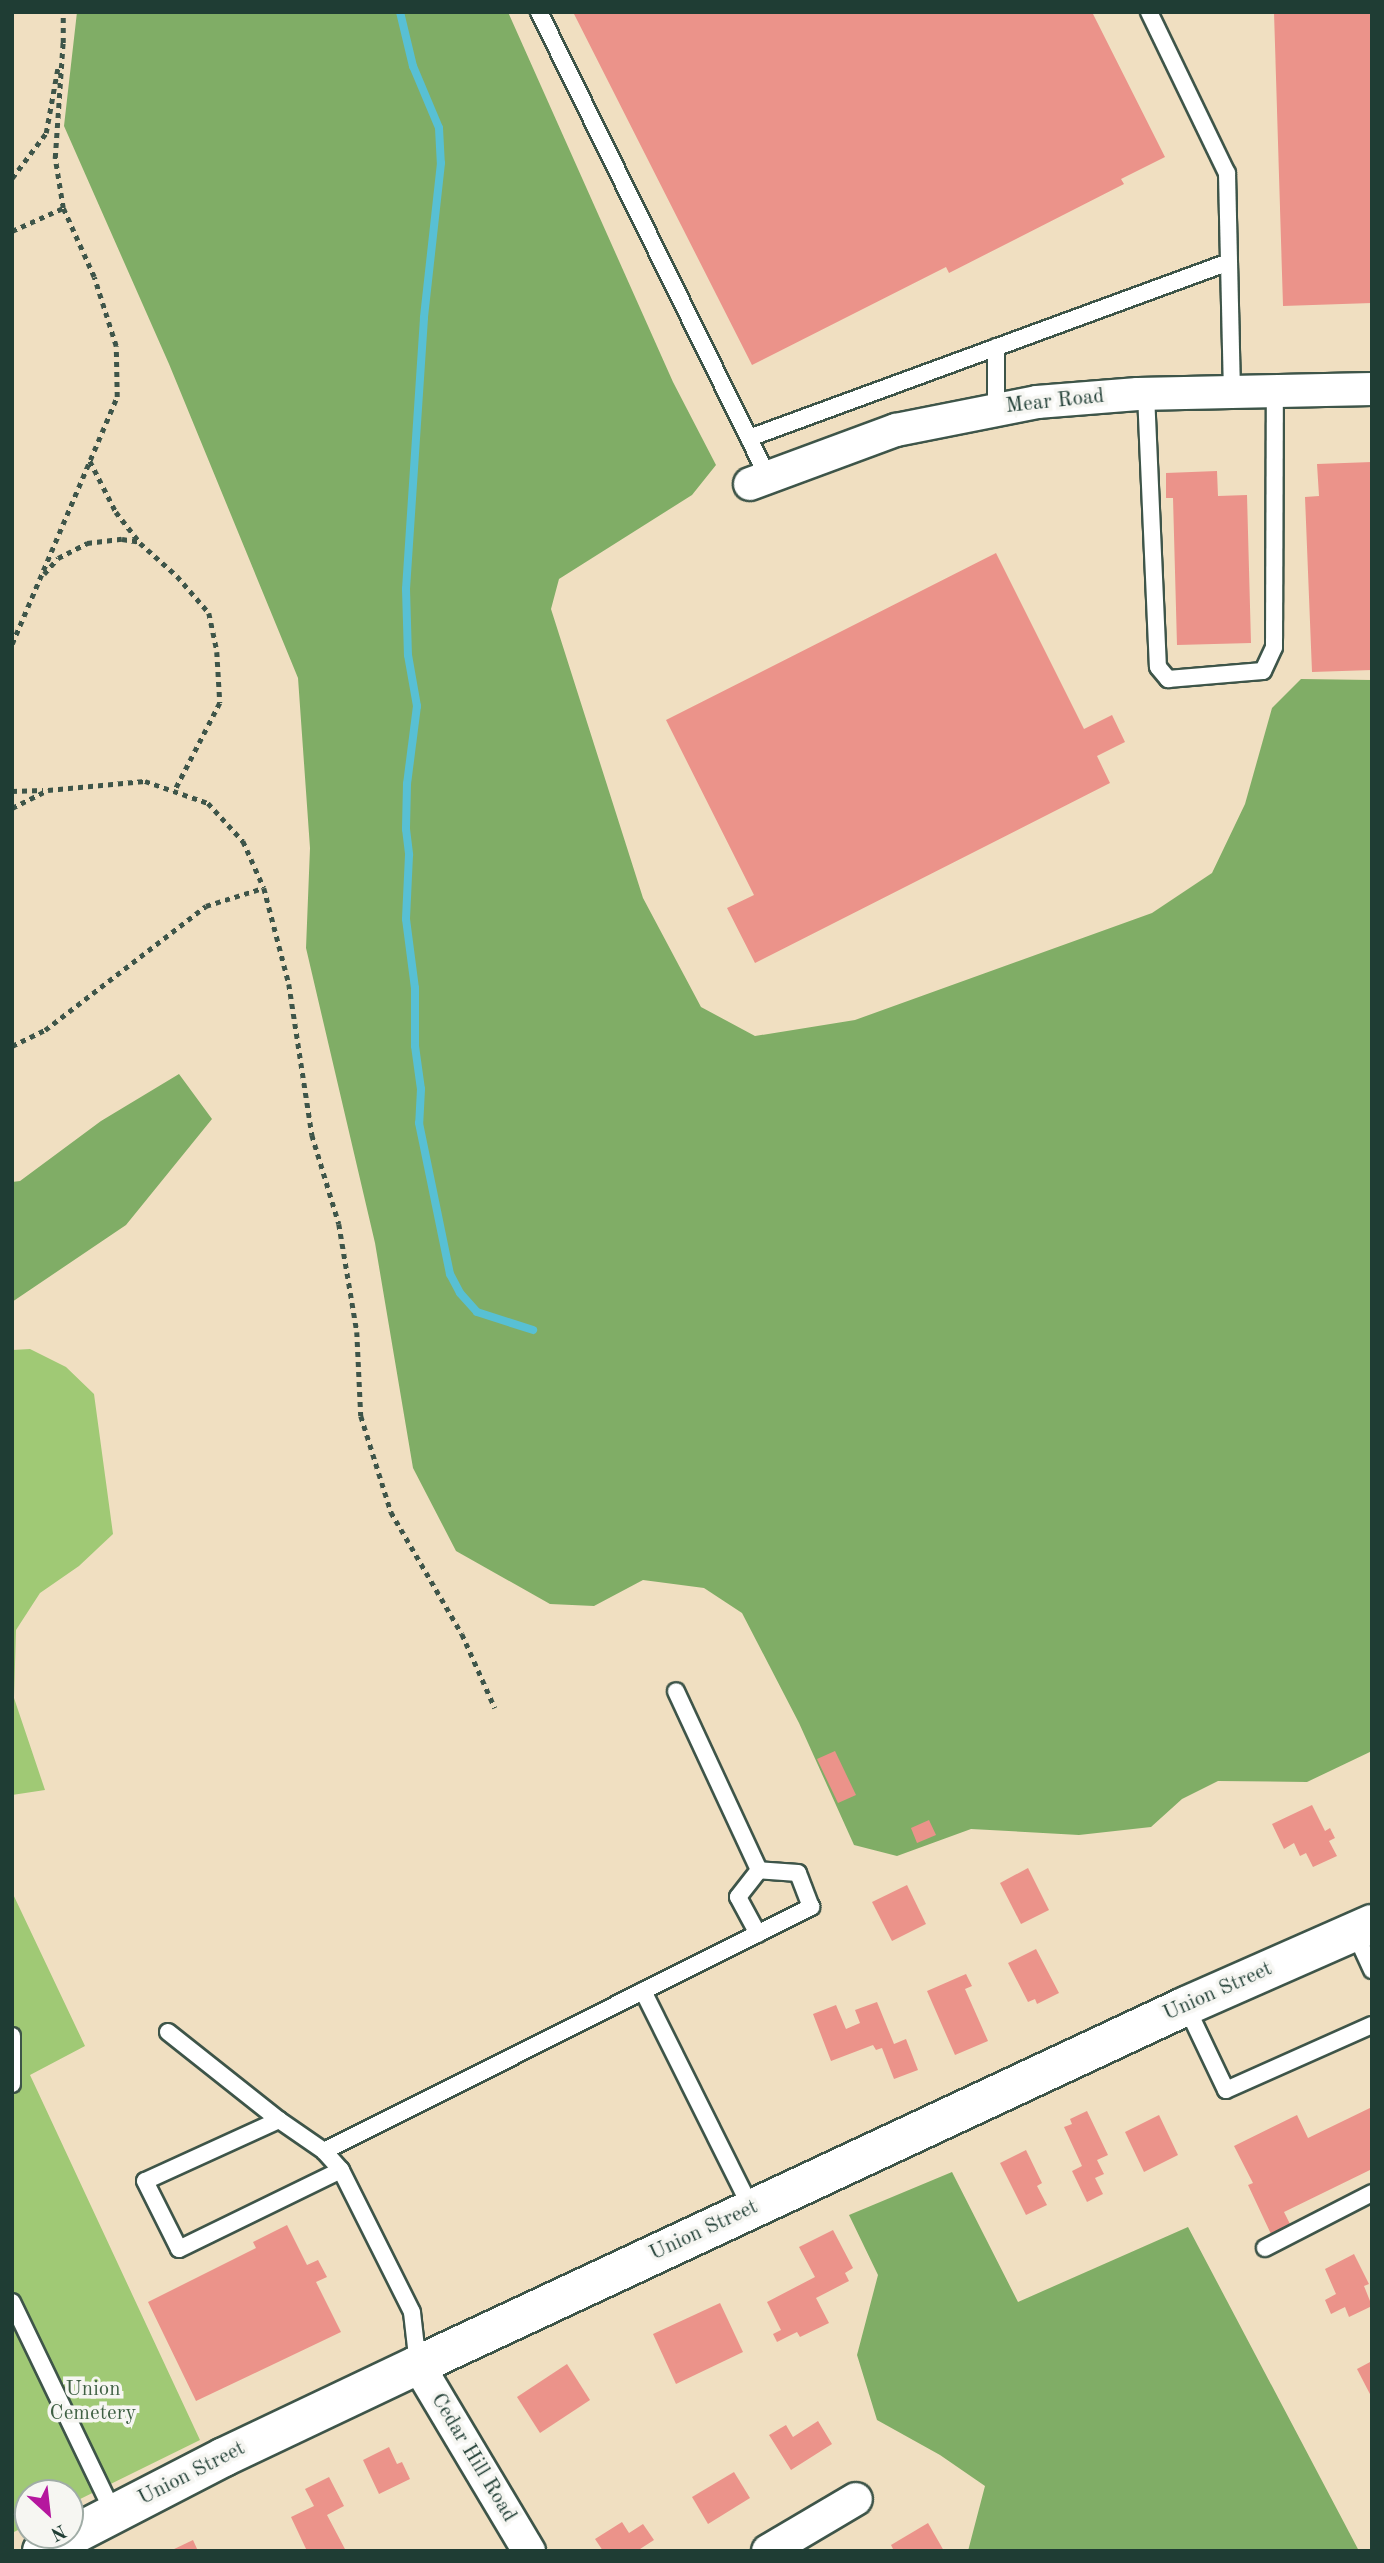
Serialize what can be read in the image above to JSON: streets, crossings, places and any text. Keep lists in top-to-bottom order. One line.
{"streets":{"main road":["Union Street"],"street":["Mear Road","Cedar Hill Road"]},"crossings":[["Union Street","Cedar Hill Road"]],"parks":["Union Cemetery"],"north":"bottom right"}
